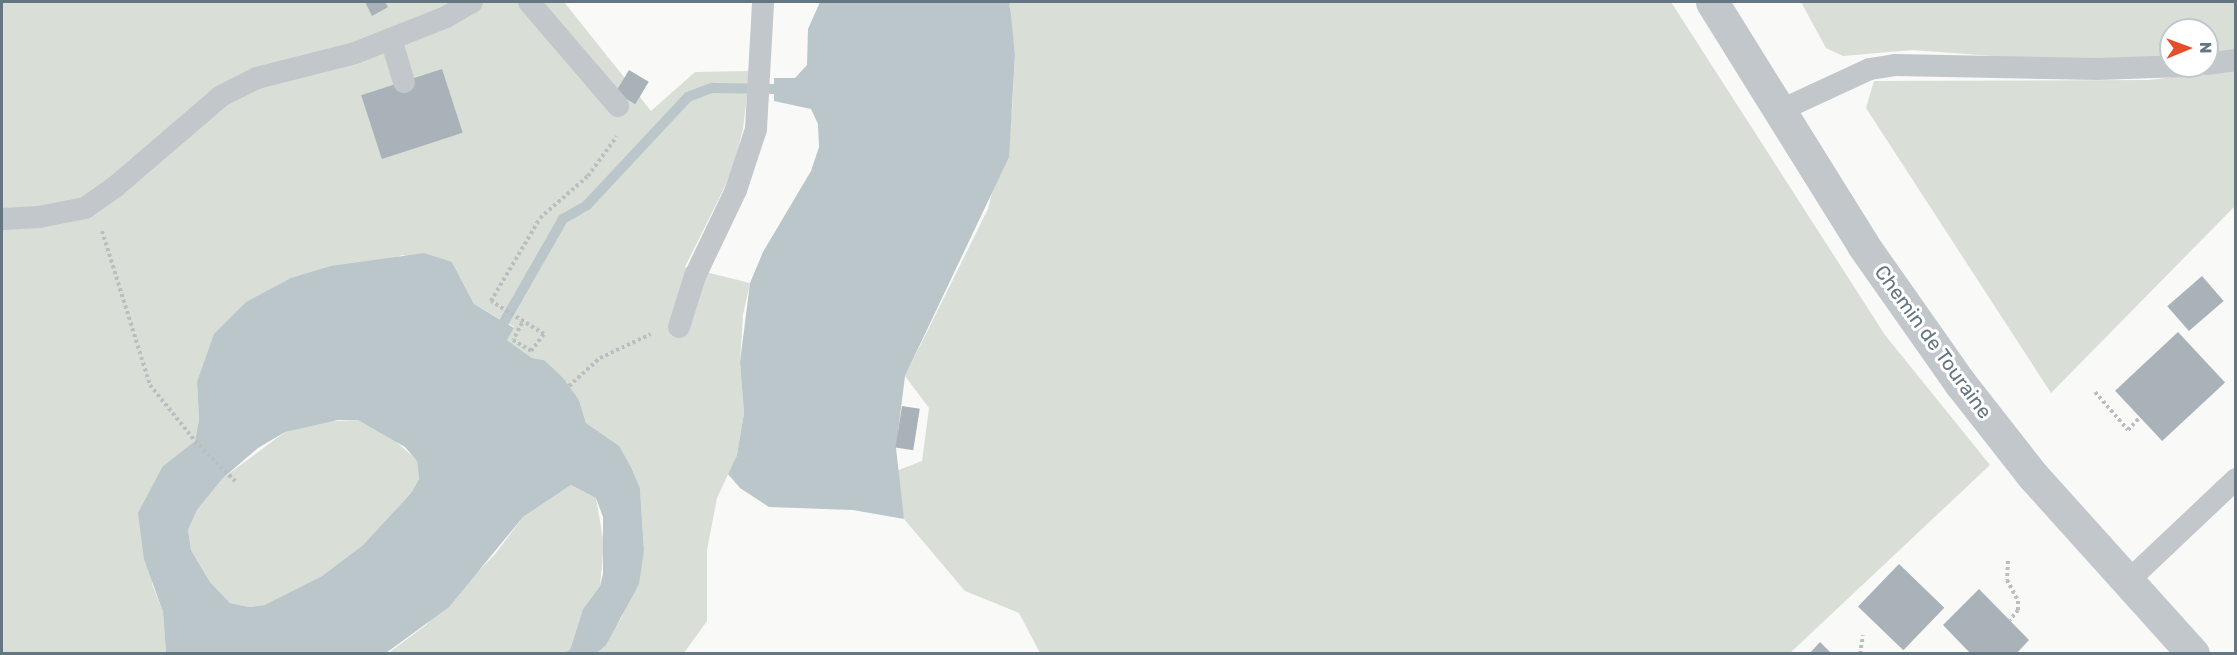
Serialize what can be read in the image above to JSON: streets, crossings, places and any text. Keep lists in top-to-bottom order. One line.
{"streets":{"street":["Chemin de Touraine"]},"north":"right"}
